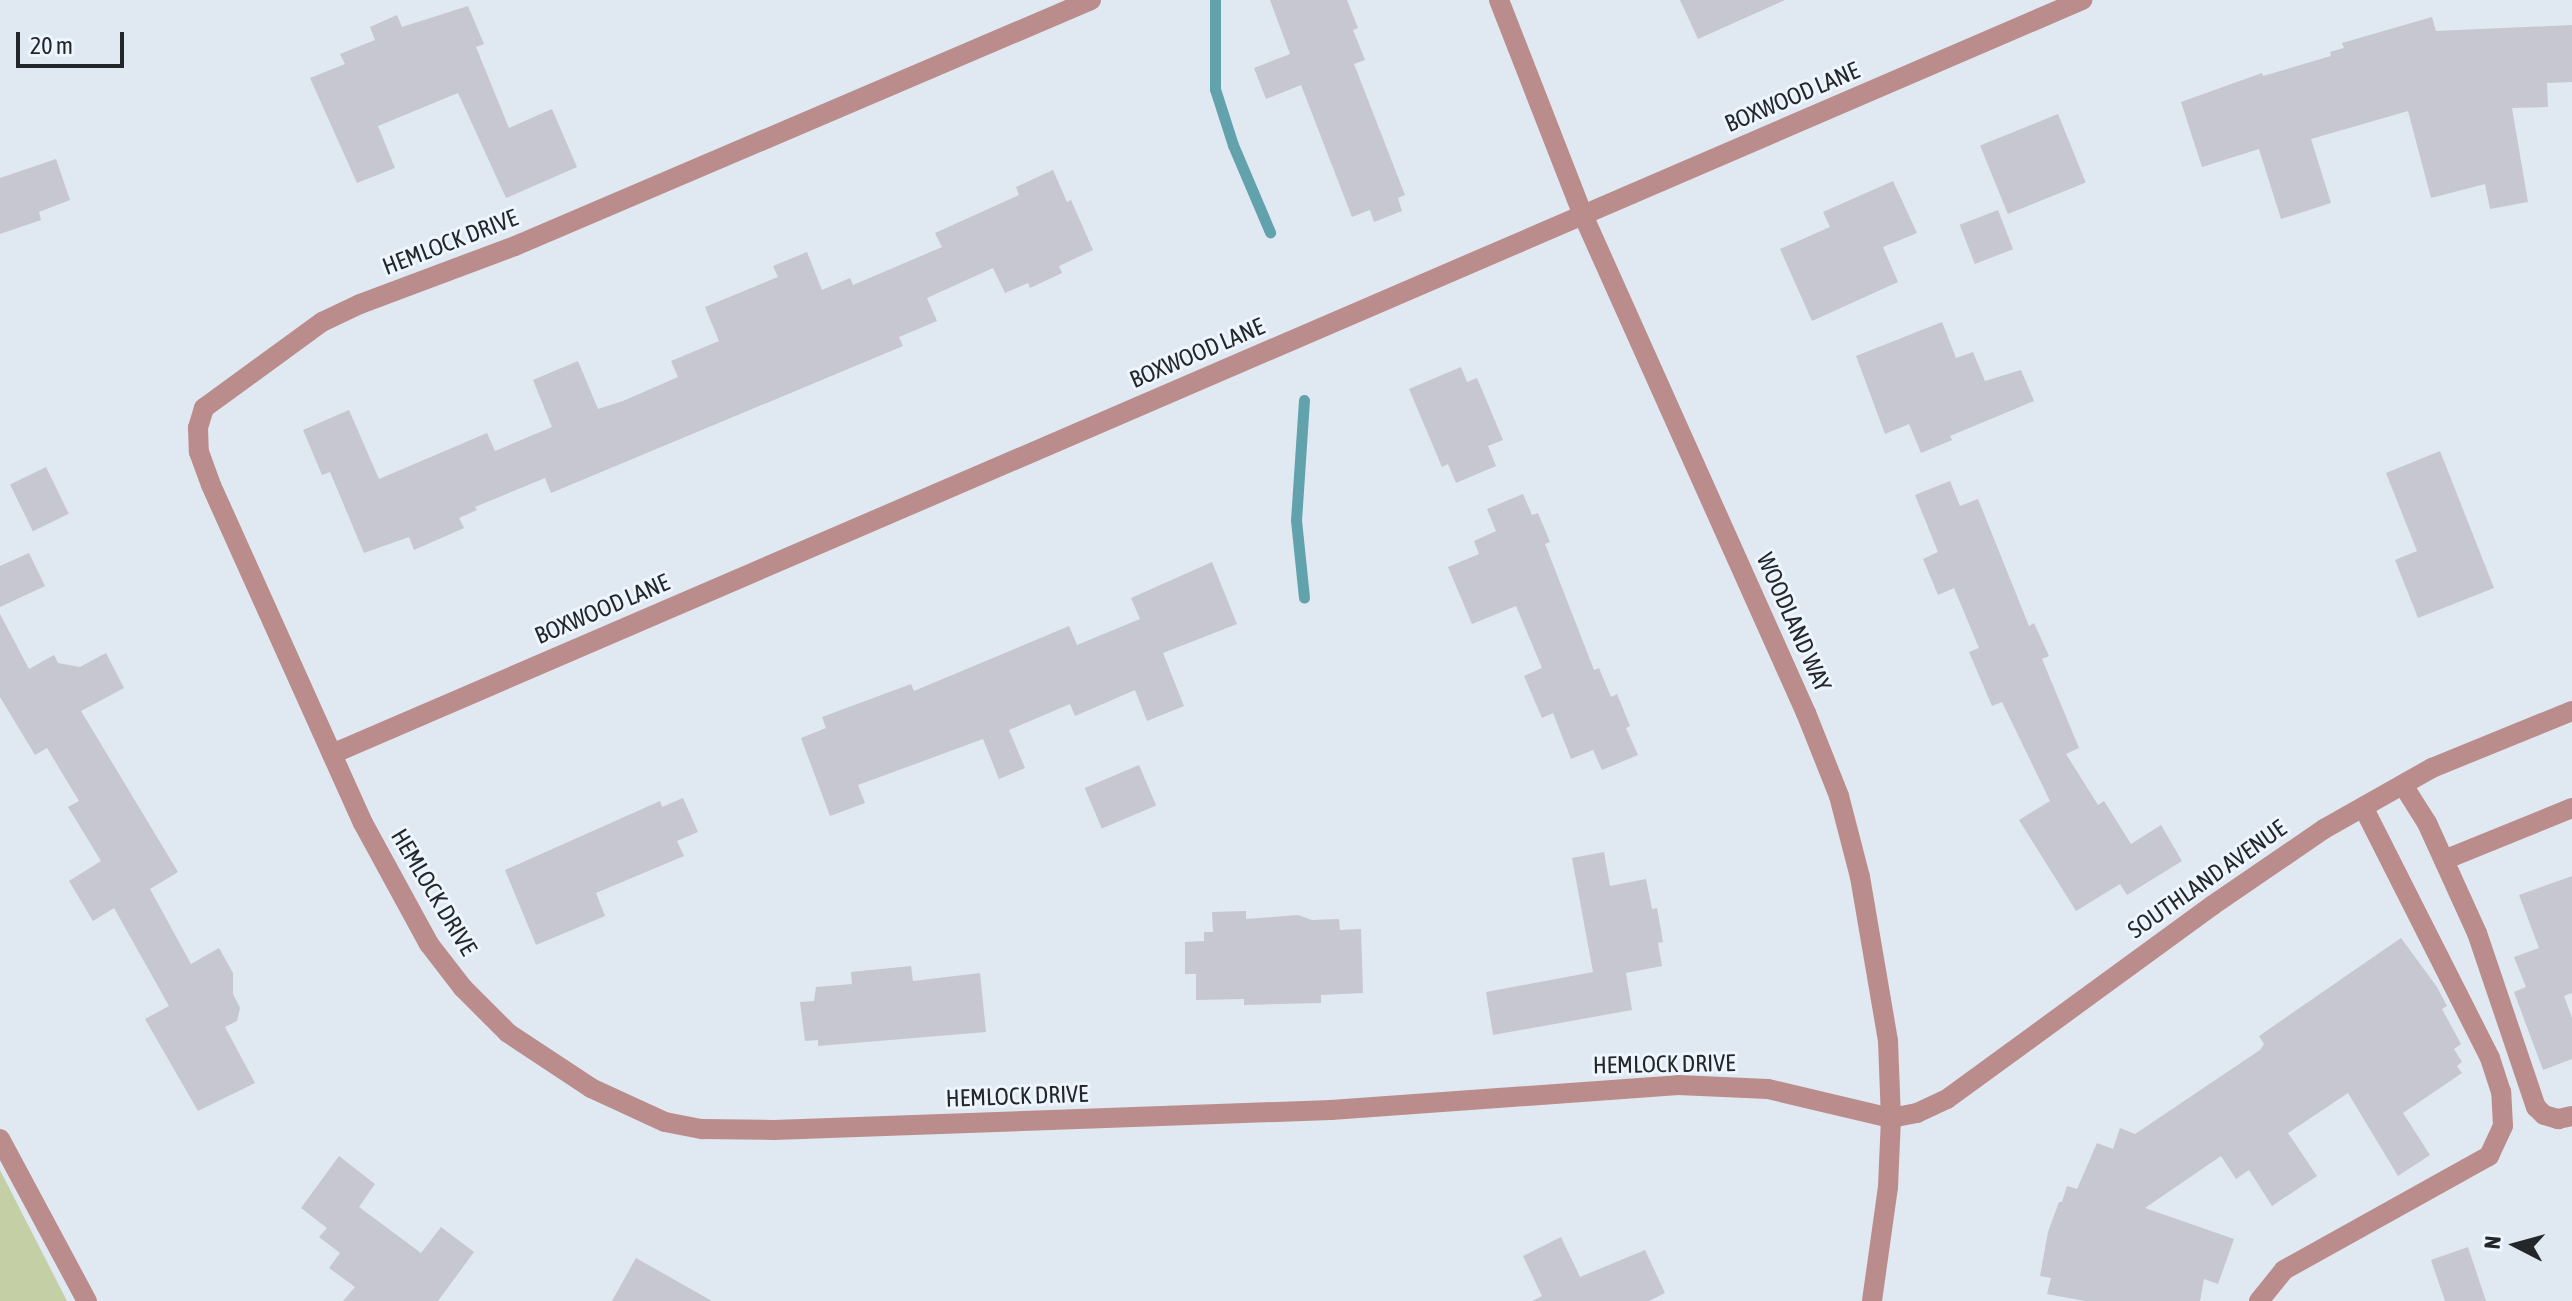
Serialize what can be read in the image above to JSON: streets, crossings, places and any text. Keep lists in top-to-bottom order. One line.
{"streets":{"street":["BOXWOOD LANE","HEMLOCK DRIVE","WOODLAND WAY","SOUTHLAND AVENUE"]},"crossings":[["BOXWOOD LANE","HEMLOCK DRIVE"],["BOXWOOD LANE","WOODLAND WAY"],["HEMLOCK DRIVE","WOODLAND WAY"],["HEMLOCK DRIVE","SOUTHLAND AVENUE"],["WOODLAND WAY","SOUTHLAND AVENUE"]],"scale_bar":"20 m","north":"left"}
